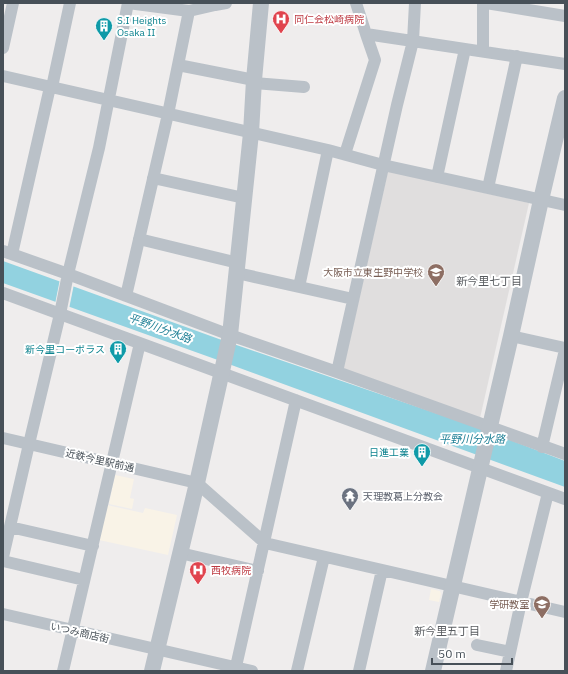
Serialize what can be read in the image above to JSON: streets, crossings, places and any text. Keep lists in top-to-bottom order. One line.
{"streets":{"street":["近鉄今里駅前通","いつみ商店街"]},"districts":["新今里七丁目","新今里五丁目"],"water":["平野川分水路"],"places":{"hospital":["同仁会松崎病院","西牧病院"],"building":["S.I Heights Osaka II","新今里コーポラス","日進工業"],"school or university":["大阪市立東生野中学校","学研教室"],"temple":["天理教葛上分教会"]},"scale_bar":"50 m"}
